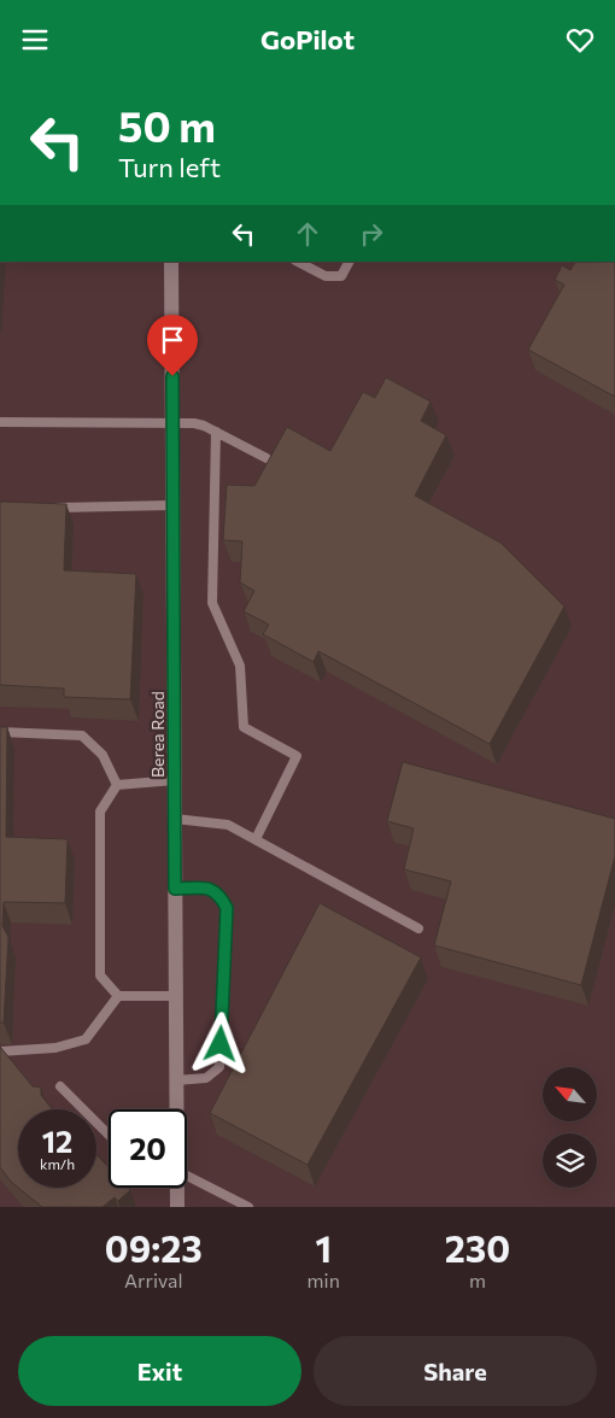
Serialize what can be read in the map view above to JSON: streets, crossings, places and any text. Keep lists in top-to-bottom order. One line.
{"streets":{"main road":["Berea Road"]},"north":"top left","page":{"header":"GoPilot","turn":["50 m","Turn left"],"speed":"12 km/h","limit":"20","eta":["09:23","Arrival","1","min","230","m"],"buttons":["Exit","Share"]}}
